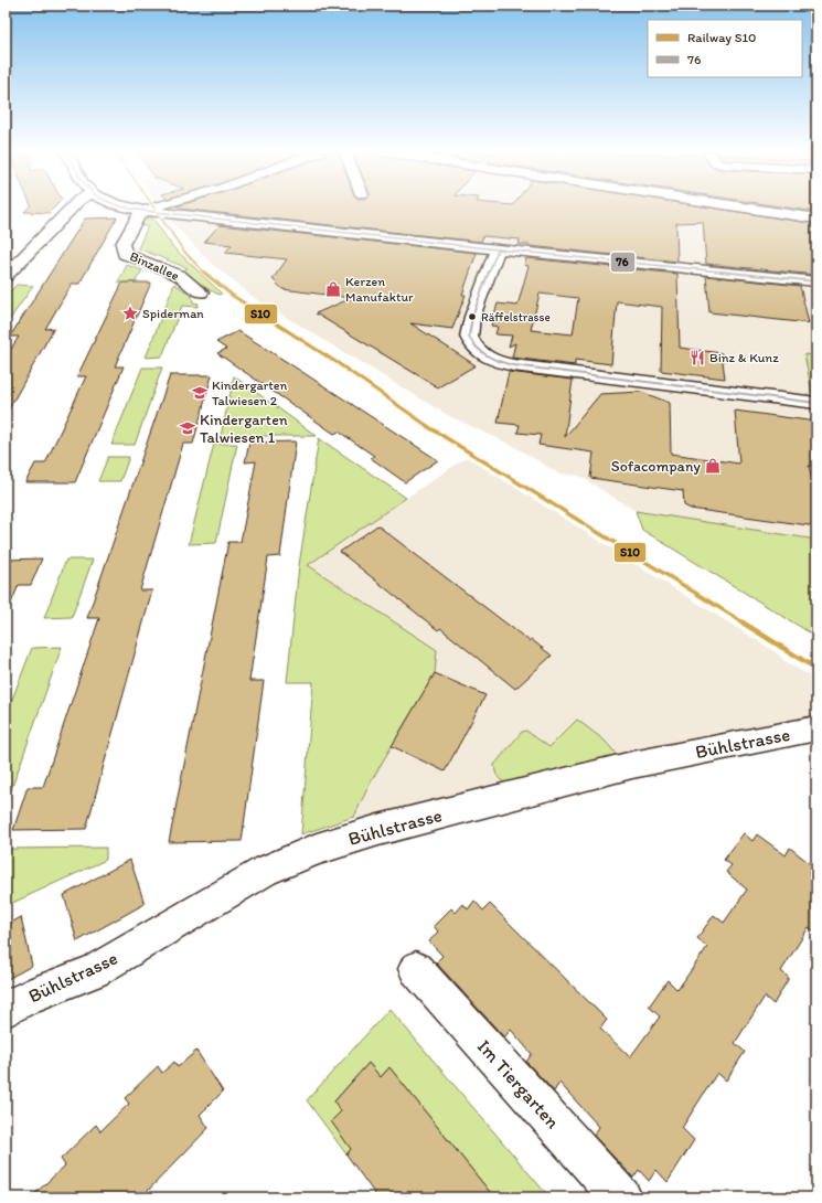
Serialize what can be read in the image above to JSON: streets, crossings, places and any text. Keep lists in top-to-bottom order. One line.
{"streets":{"street":["Binzallee","Bühlstrasse","Im Tiergarten"]},"places":{"shop":["Kerzen Manufaktur","Sofacompany"],"place":["Spiderman"],"other":["Räffelstrasse"],"restaurant":["Binz & Kunz"],"school or university":["Kindergarten Talwiesen 2","Kindergarten Talwiesen 1"]},"lines":["rail line S10","transit line 76"],"legend":["Railway S10","76"]}
